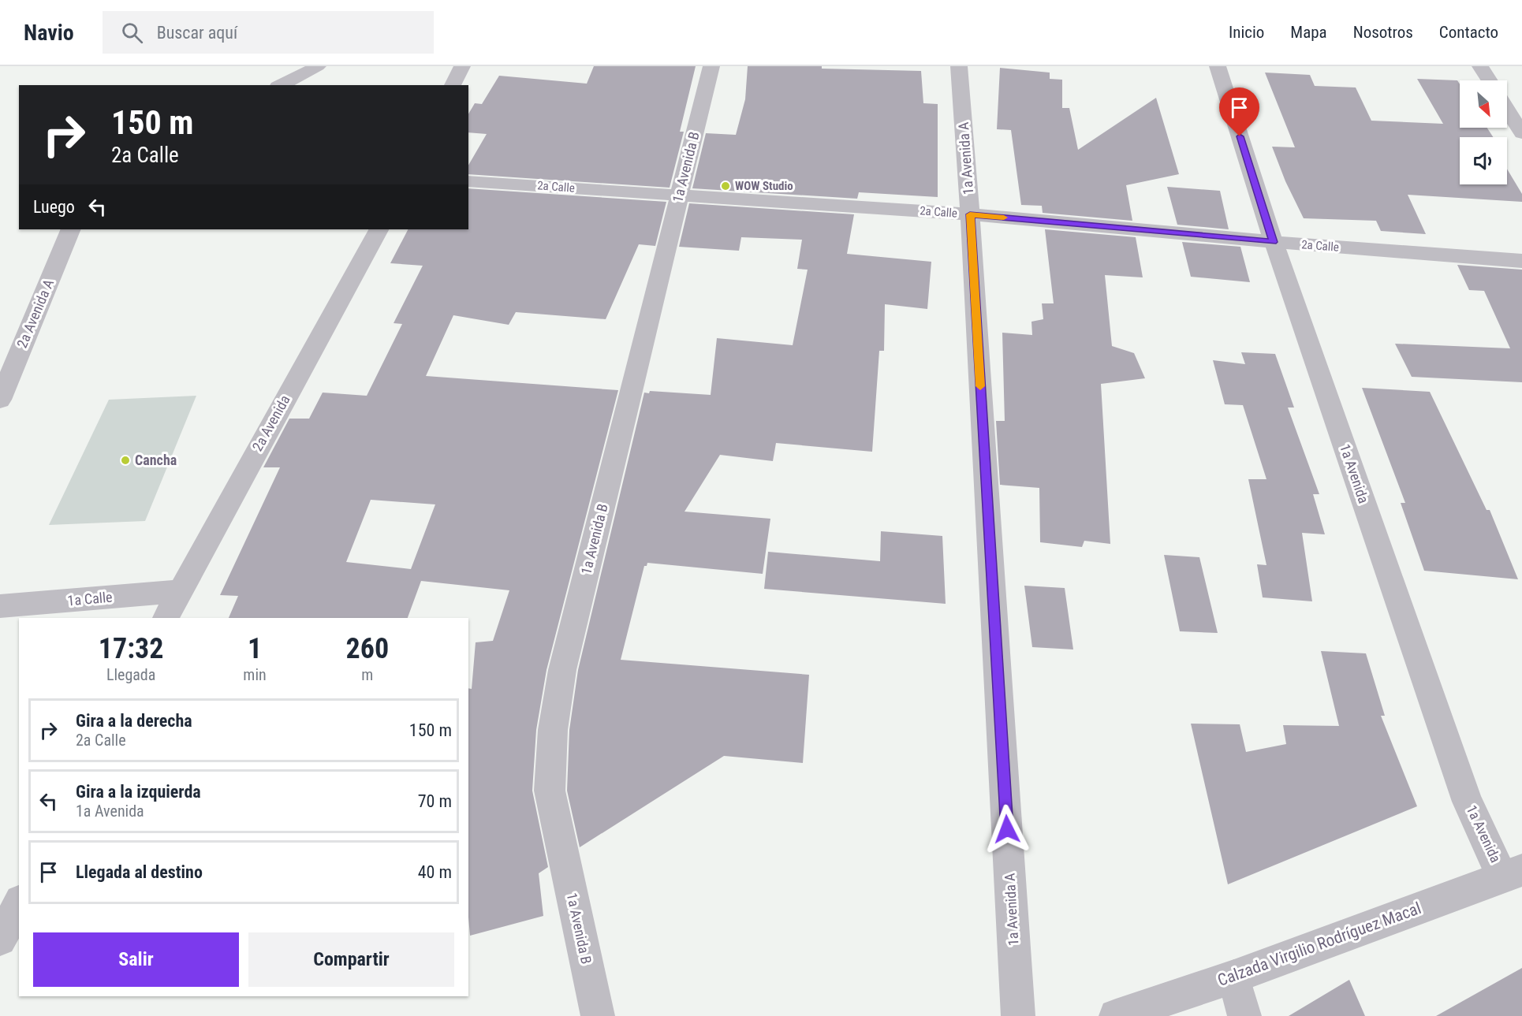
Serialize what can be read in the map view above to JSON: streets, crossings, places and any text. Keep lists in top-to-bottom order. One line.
{"streets":{"street":["1a Avenida A","1a Avenida B","2a Calle","2a Avenida A","2a Avenida","1a Avenida","1a Calle","Calzada Virgilio Rodríguez Macal"]},"crossings":[["1a Avenida A","2a Calle"],["1a Avenida B","2a Calle"],["2a Calle","1a Avenida"],["2a Avenida","1a Calle"],["1a Avenida","Calzada Virgilio Rodríguez Macal"]],"places":["WOW Studio","Cancha"],"north":"bottom right","page":{"header":"Navio","search":"Buscar aquí","nav":["Inicio","Mapa","Nosotros","Contacto"],"turn":["150 m","2a Calle"],"then":"Luego","eta":["17:32","Llegada","1","min","260","m"],"list":[{"name":"Gira a la derecha","note":"2a Calle","value":"150 m"},{"name":"Gira a la izquierda","note":"1a Avenida","value":"70 m"},{"name":"Llegada al destino","value":"40 m"}],"buttons":["Salir","Compartir"]}}
